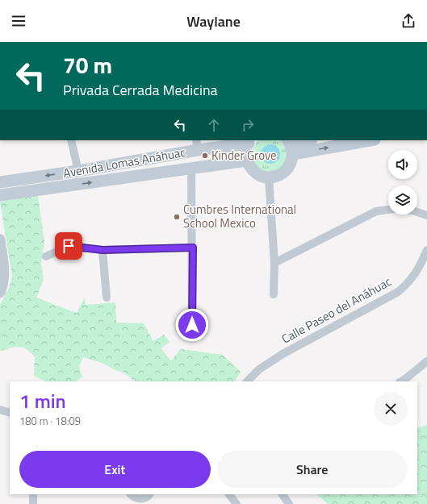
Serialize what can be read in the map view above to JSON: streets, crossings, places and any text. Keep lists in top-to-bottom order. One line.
{"streets":{"main road":["Avenida Lomas Anáhuac"],"street":["Calle Paseo del Anáhuac"]},"places":["Kinder Grove","Cumbres International School Mexico"],"page":{"header":"Waylane","turn":["70 m","Privada Cerrada Medicina"],"heading":["1 min","180 m · 18:09"],"buttons":["Exit","Share"]}}
